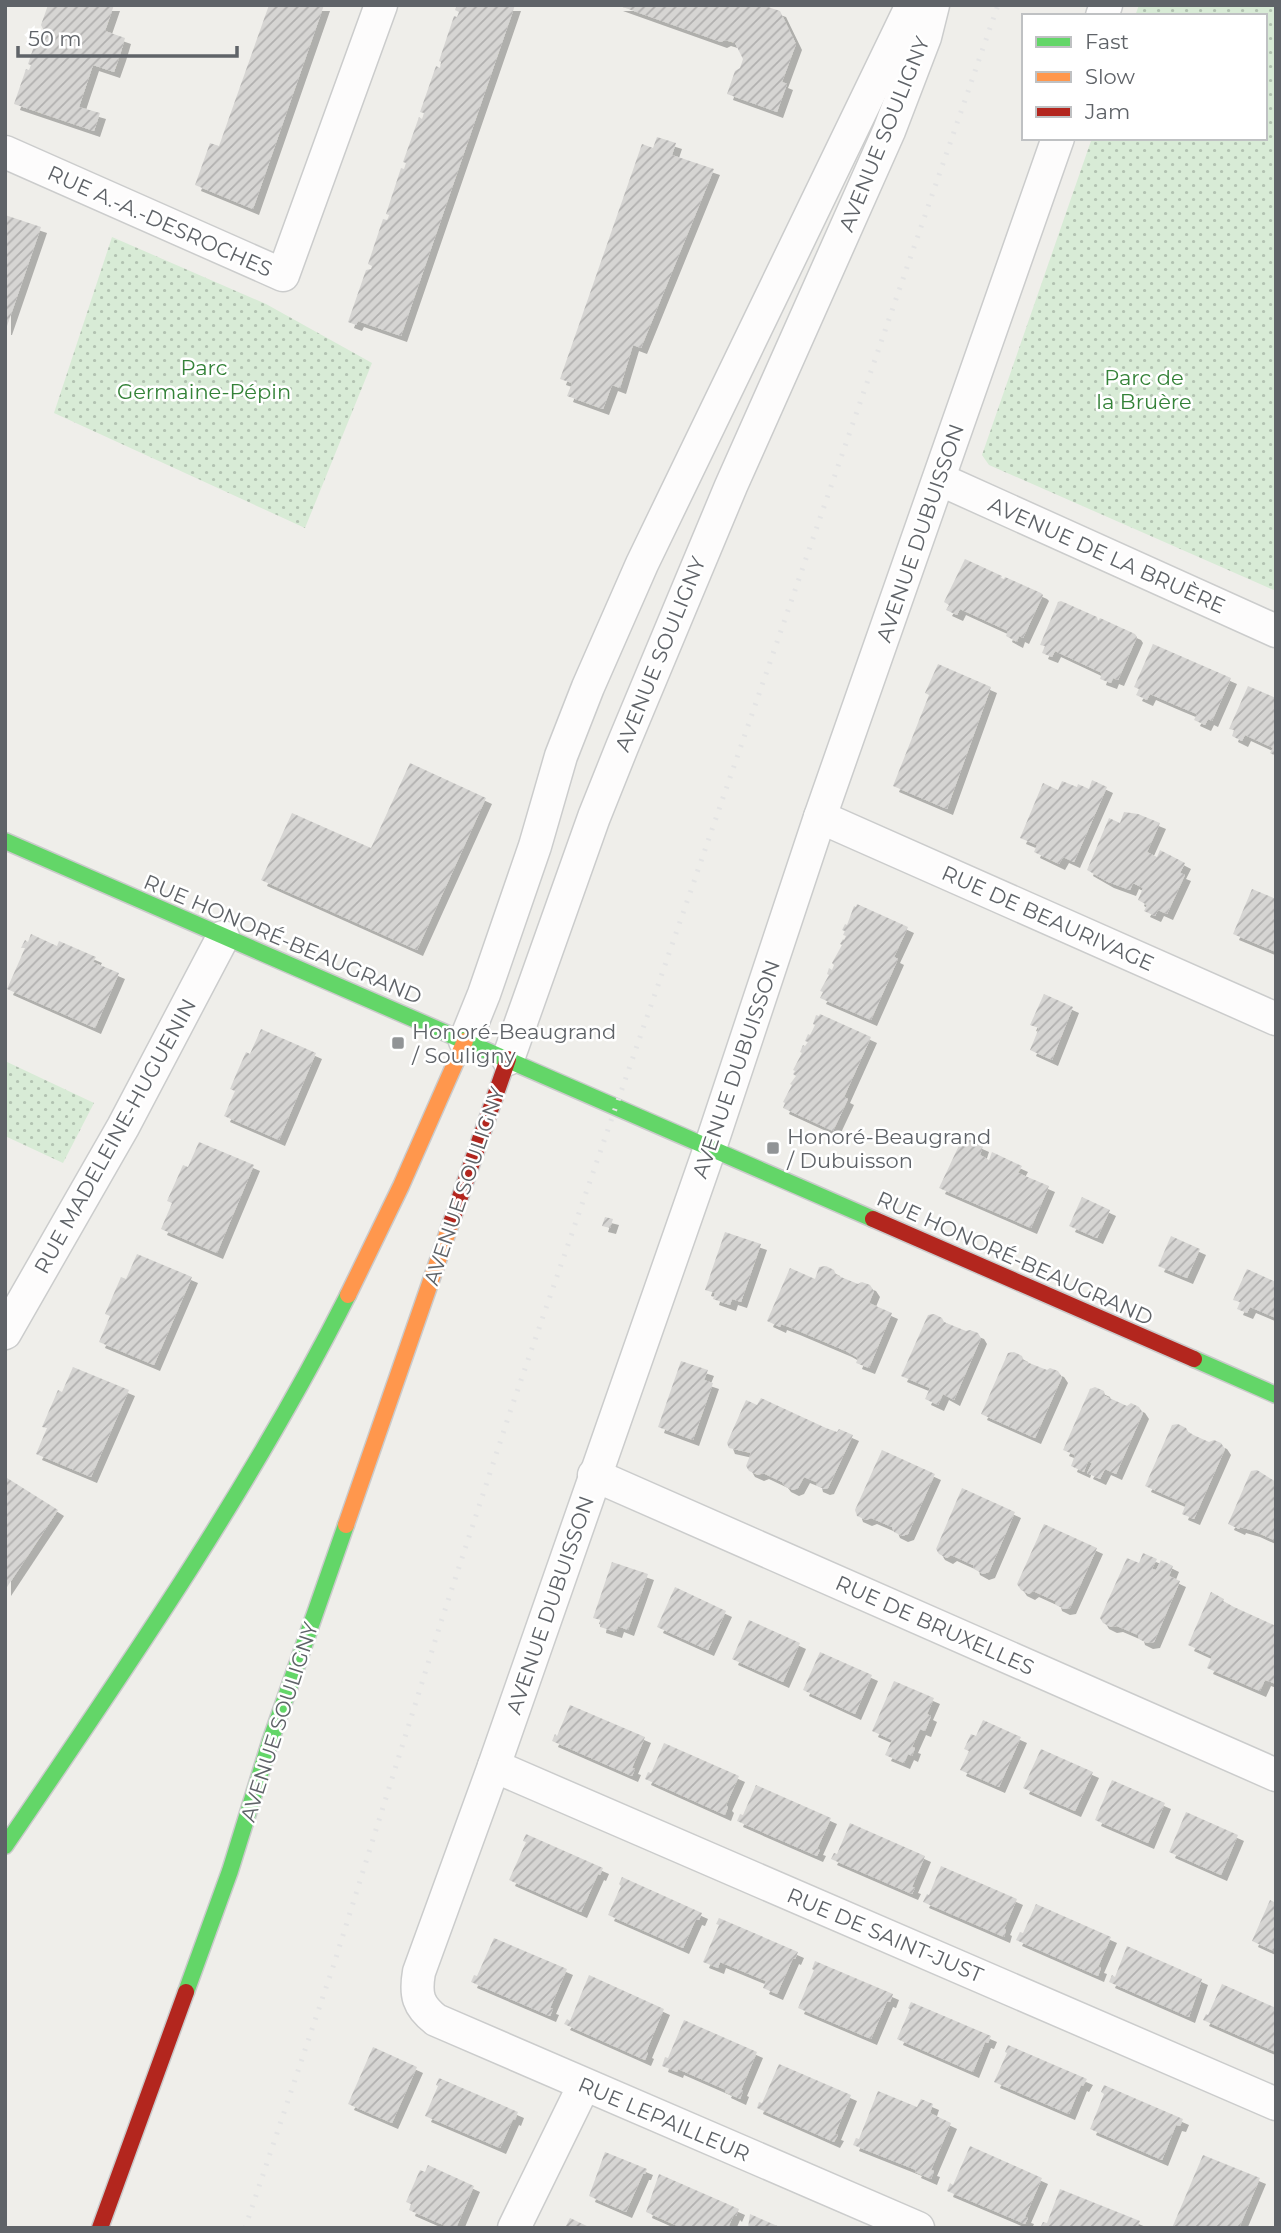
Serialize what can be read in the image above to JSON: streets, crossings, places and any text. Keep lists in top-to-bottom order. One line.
{"streets":{"main road":["AVENUE SOULIGNY","RUE HONORÉ-BEAUGRAND"],"street":["RUE A.-A.-DESROCHES","AVENUE DUBUISSON","AVENUE DE LA BRUÈRE","RUE DE BEAURIVAGE","RUE MADELEINE-HUGUENIN","RUE DE BRUXELLES","RUE DE SAINT-JUST","RUE LEPAILLEUR"]},"crossings":[["AVENUE SOULIGNY","RUE HONORÉ-BEAUGRAND"],["AVENUE DUBUISSON","AVENUE DE LA BRUÈRE"],["AVENUE DUBUISSON","RUE DE BEAURIVAGE"],["AVENUE DUBUISSON","RUE HONORÉ-BEAUGRAND"],["AVENUE DUBUISSON","RUE DE BRUXELLES"],["AVENUE DUBUISSON","RUE DE SAINT-JUST"],["AVENUE DUBUISSON","RUE LEPAILLEUR"],["RUE HONORÉ-BEAUGRAND","RUE MADELEINE-HUGUENIN"]],"parks":["Parc Germaine-Pépin","Parc de la Bruère"],"places":{"transit":["Honoré-Beaugrand / Souligny","Honoré-Beaugrand / Dubuisson"]},"legend":["Fast","Slow","Jam"],"scale_bar":"50 m"}
